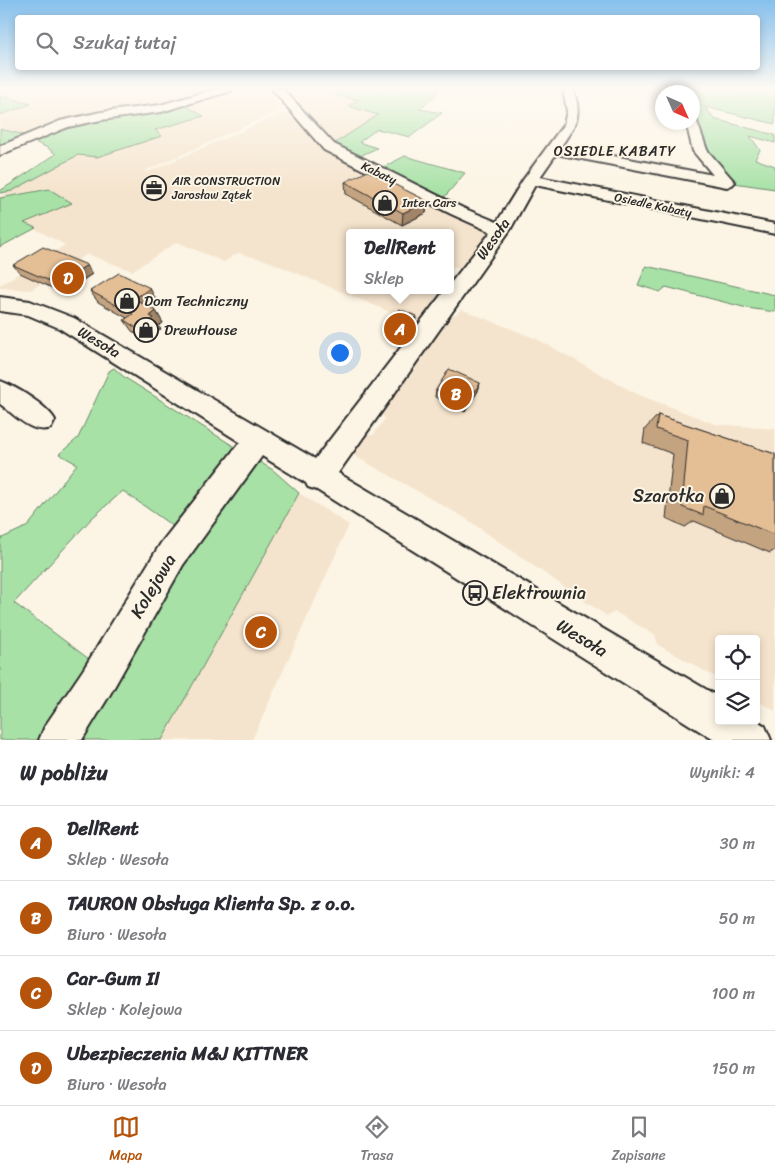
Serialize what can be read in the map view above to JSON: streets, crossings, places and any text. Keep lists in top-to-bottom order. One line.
{"streets":{"street":["Kabaty","Osiedle Kabaty","Wesoła","Kolejowa"]},"crossings":[["Kabaty","Wesoła"],["Osiedle Kabaty","Wesoła"],["Wesoła","Kolejowa"]],"districts":["OSIEDLE KABATY"],"places":{"office":["AIR CONSTRUCTION Jarosław Zątek"],"shop":["Inter Cars","Dom Techniczny","DrewHouse","Szarotka"],"bus stop":["Elektrownia"]},"north":"bottom right","page":{"search":"Szukaj tutaj","popup":["DellRent","Sklep"],"pins":["D","A","B","C"],"heading":["W pobliżu","Wyniki: 4"],"list":[{"mark":"A","name":"DellRent","note":"Sklep · Wesoła","value":"30 m"},{"mark":"B","name":"TAURON Obsługa Klienta Sp. z o.o.","note":"Biuro · Wesoła","value":"50 m"},{"mark":"C","name":"Car-Gum II","note":"Sklep · Kolejowa","value":"100 m"},{"mark":"D","name":"Ubezpieczenia M&J KITTNER","note":"Biuro · Wesoła","value":"150 m"}],"nav":["Mapa","Trasa","Zapisane"]}}
